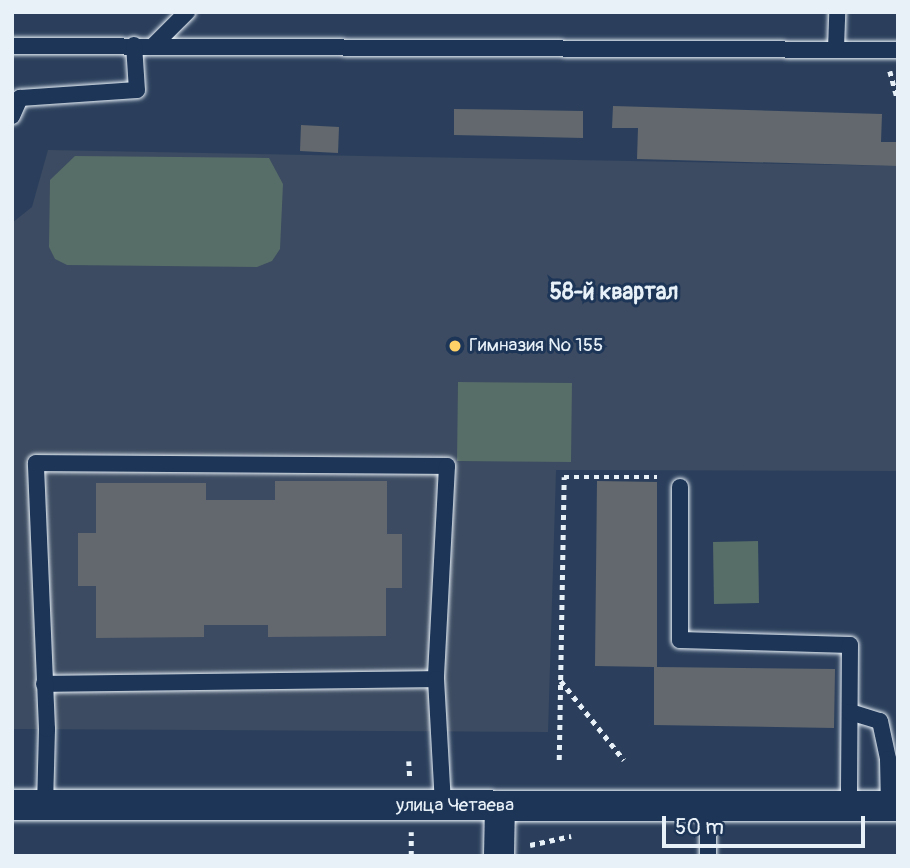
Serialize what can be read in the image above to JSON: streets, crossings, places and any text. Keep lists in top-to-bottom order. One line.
{"streets":{"street":["улица Четаева"]},"districts":["58-й квартал"],"places":["Гимназия № 155"],"scale_bar":"50 m"}
